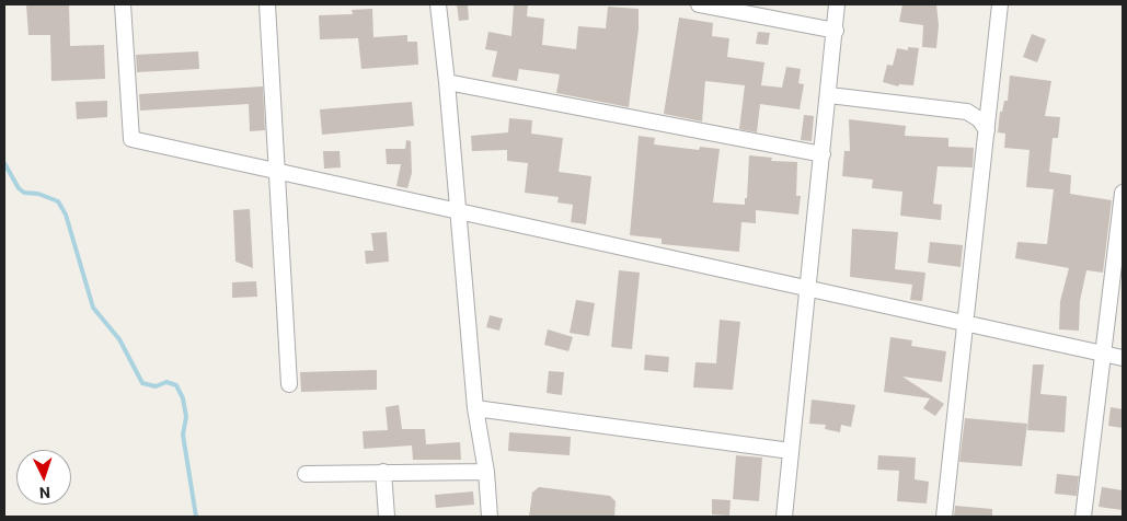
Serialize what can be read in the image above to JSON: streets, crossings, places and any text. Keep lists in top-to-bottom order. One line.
{"north":"bottom"}
